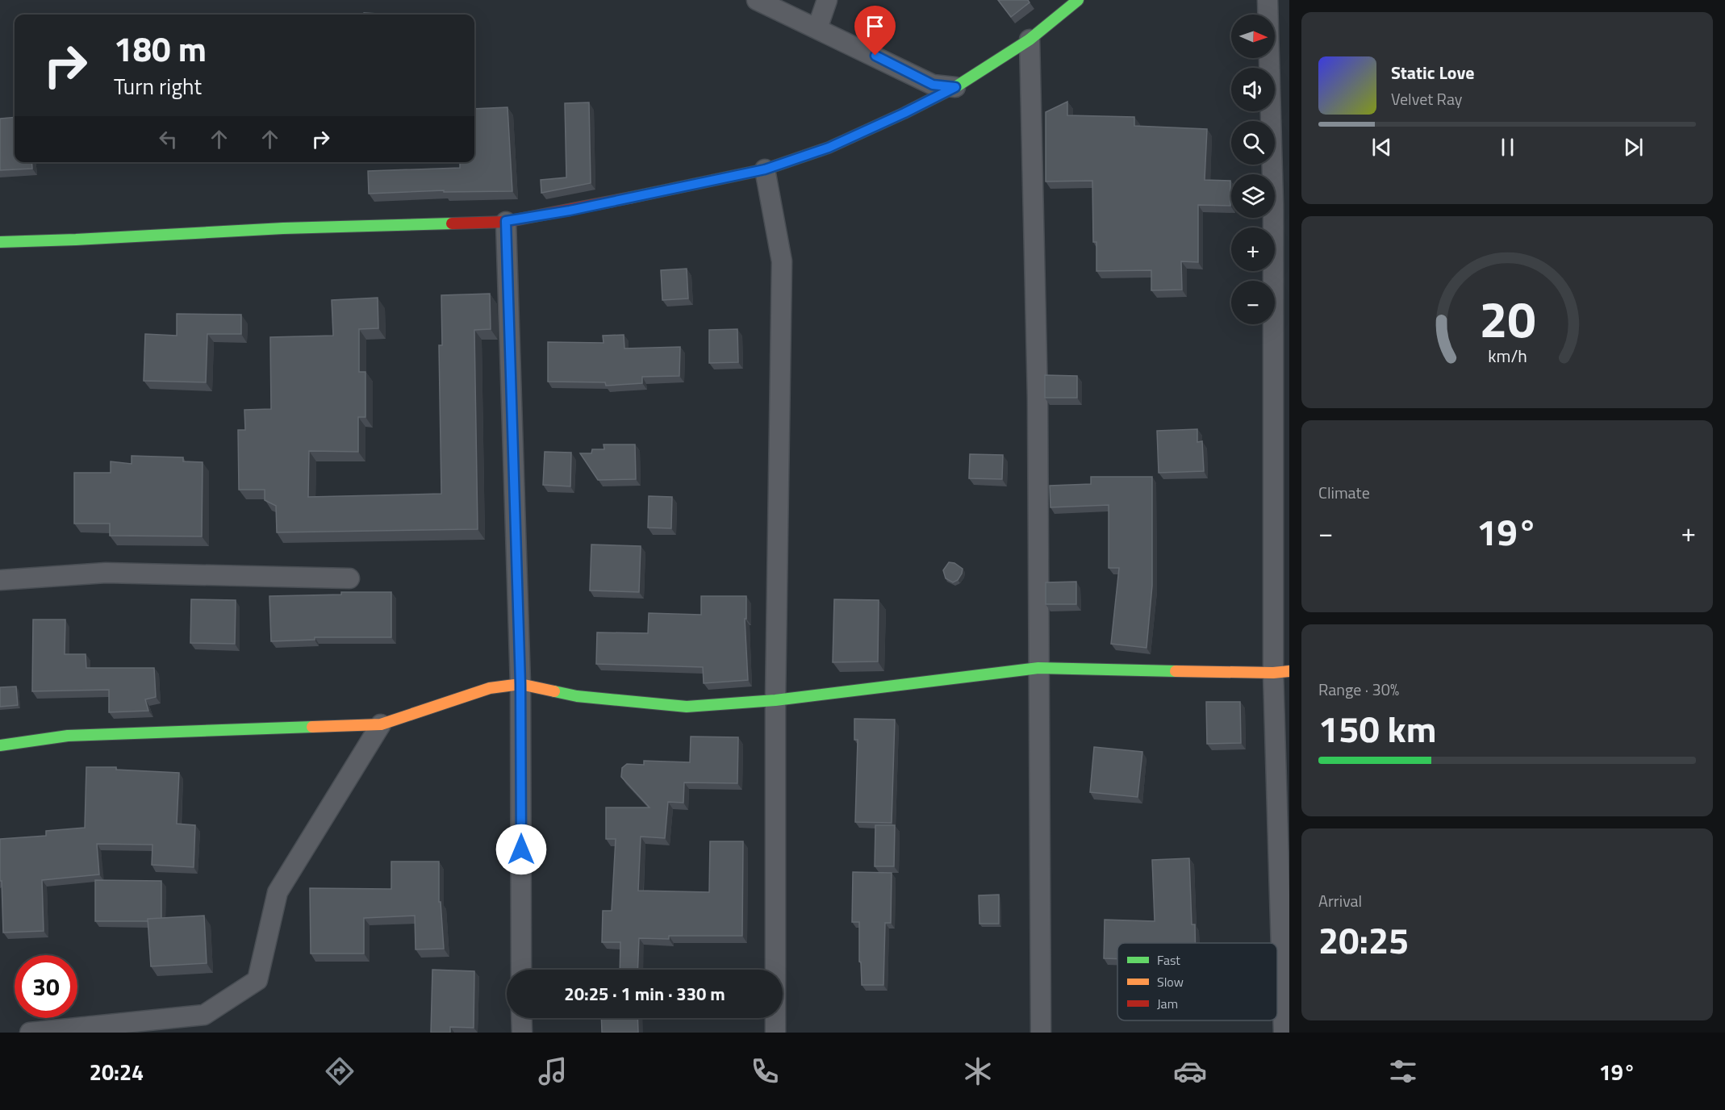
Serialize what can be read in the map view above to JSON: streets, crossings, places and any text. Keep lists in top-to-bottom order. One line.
{"legend":["Fast","Slow","Jam"],"north":"right","page":{"map_buttons":["+","−"],"turn":["180 m","Turn right"],"song":["Static Love","Velvet Ray"],"tile":["Climate",["Range · 30%","150 km"],["Arrival","20:25"]],"heat":["−","19°","+"],"limit":"30","trip":"20:25 · 1 min · 330 m","tabs":["20:24","19°"],"gauge":["20","km/h"]}}
